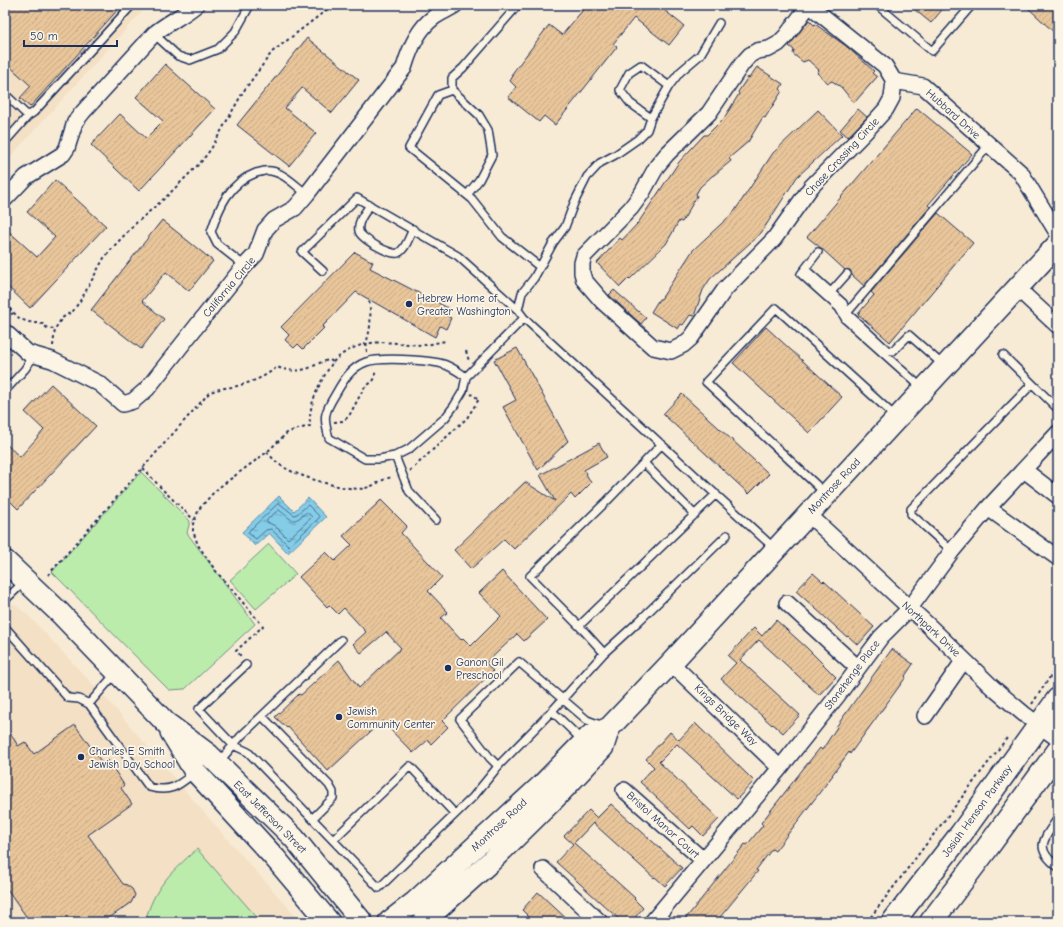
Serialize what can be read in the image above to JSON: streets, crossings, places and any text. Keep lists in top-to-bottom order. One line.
{"streets":{"main road":["Josiah Henson Parkway"],"street":["Hubbard Drive","Chase Crossing Circle","California Circle","Montrose Road","Northpark Drive","Stonehenge Place","Kings Bridge Way","East Jefferson Street","Bristol Manor Court"]},"crossings":[["Hubbard Drive","Chase Crossing Circle"],["Montrose Road","Northpark Drive"],["Montrose Road","Kings Bridge Way"],["Northpark Drive","Stonehenge Place"],["Northpark Drive","Josiah Henson Parkway"],["Stonehenge Place","Kings Bridge Way"],["Stonehenge Place","Bristol Manor Court"]],"places":["Hebrew Home of Greater Washington","Ganon Gil Preschool","Jewish Community Center","Charles E Smith Jewish Day School"],"scale_bar":"50 m"}
